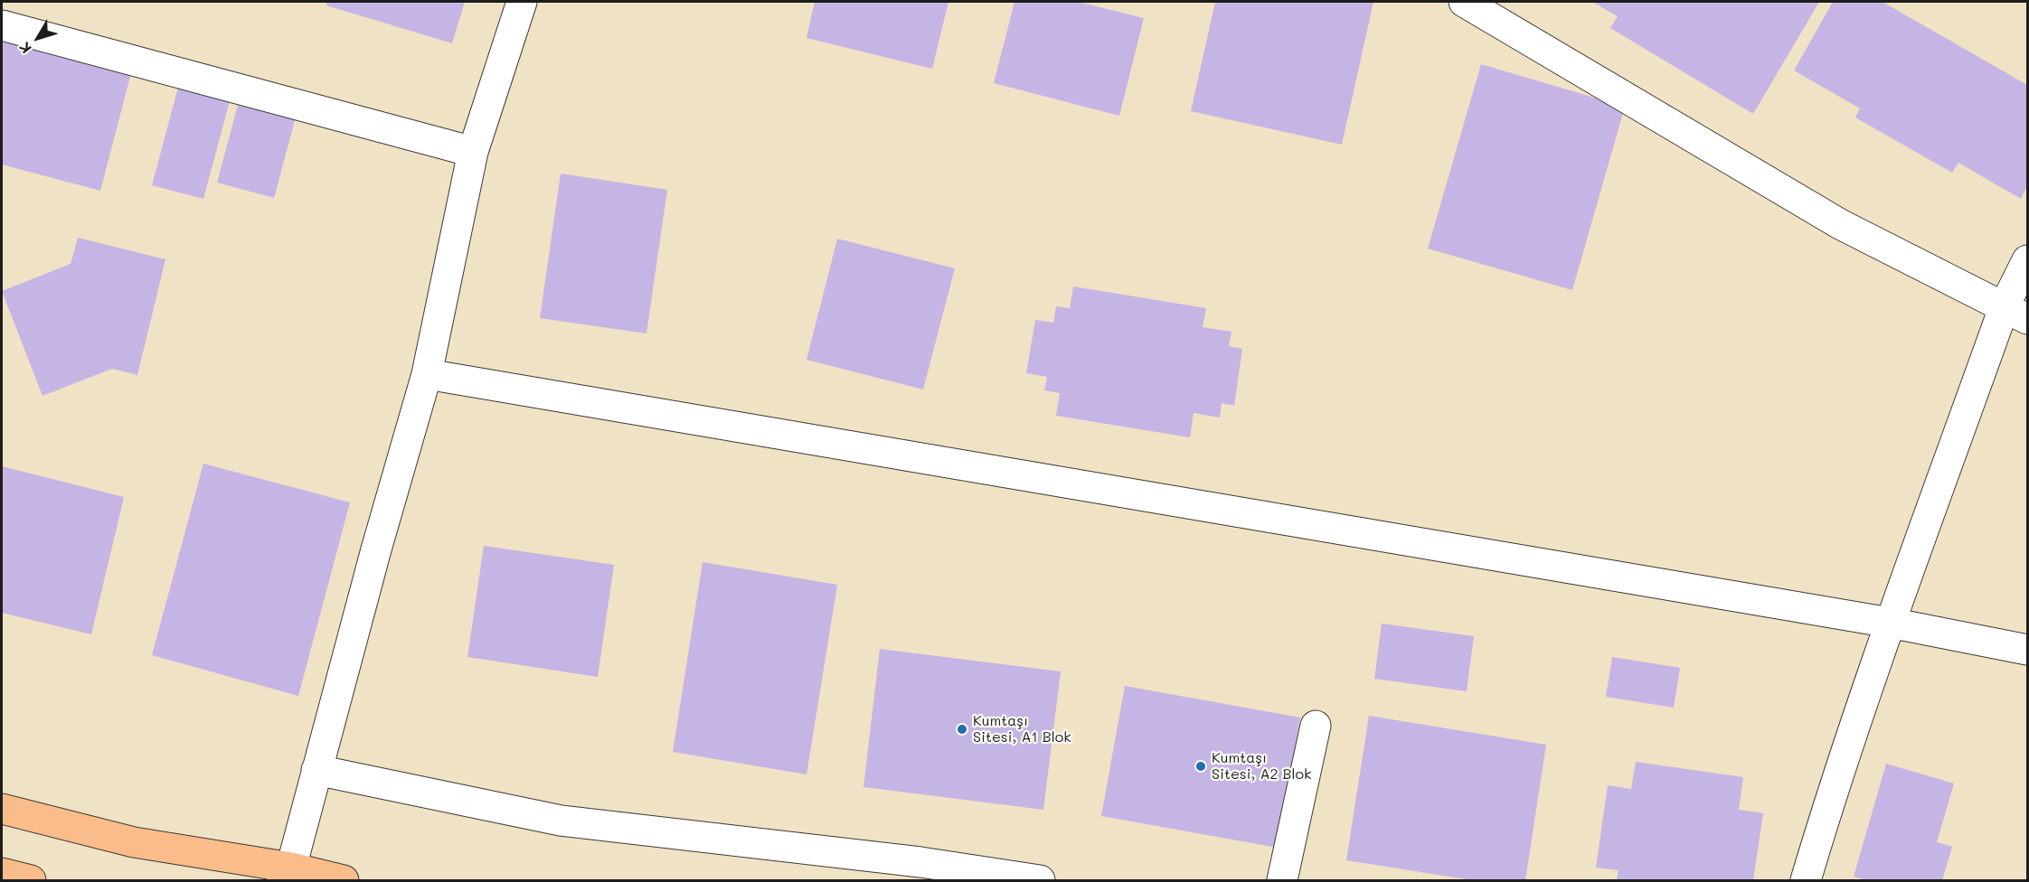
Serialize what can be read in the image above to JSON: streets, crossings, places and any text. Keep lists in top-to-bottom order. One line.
{"places":["Kumtaşı Sitesi, A1 Blok","Kumtaşı Sitesi, A2 Blok"],"north":"bottom left"}
